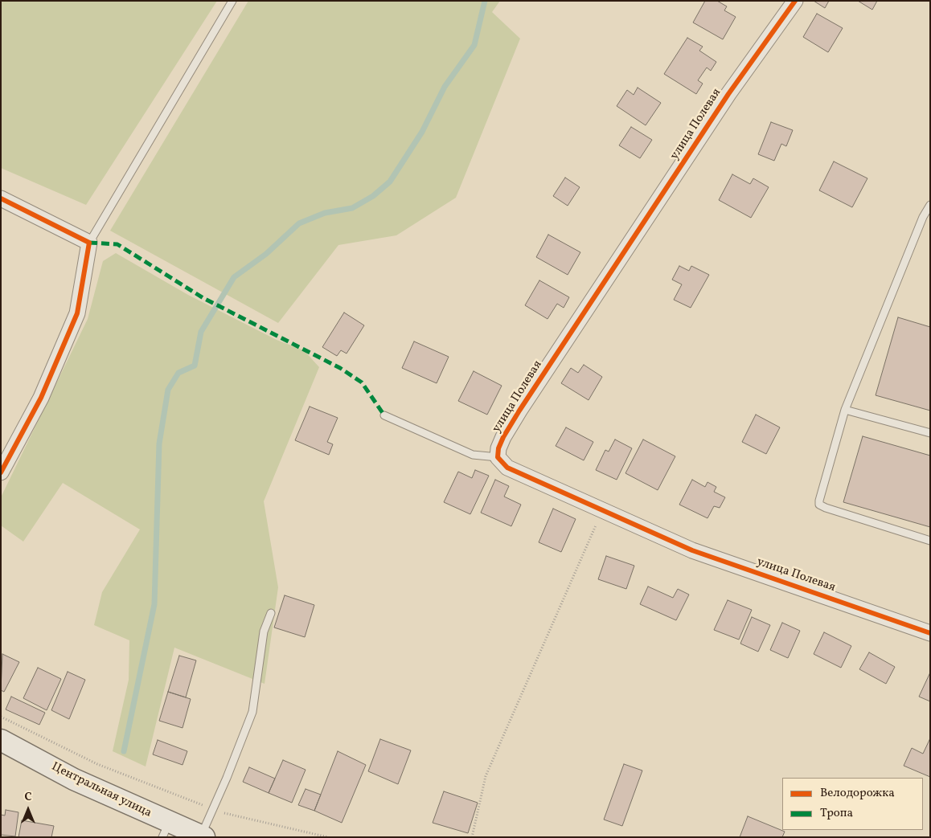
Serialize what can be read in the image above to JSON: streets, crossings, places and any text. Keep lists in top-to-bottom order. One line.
{"streets":{"main road":["Центральная улица"],"street":["улица Полевая"]},"legend":["Велодорожка","Тропа"],"north":"top"}
